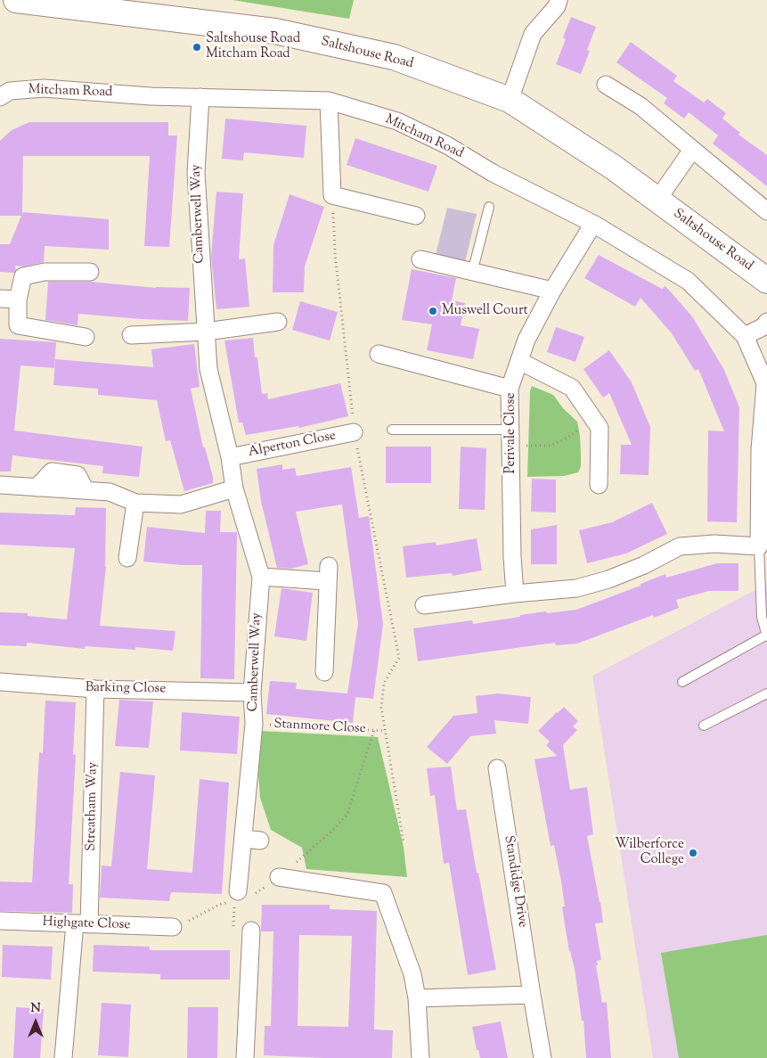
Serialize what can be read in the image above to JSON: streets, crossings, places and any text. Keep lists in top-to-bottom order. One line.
{"streets":{"main road":["Saltshouse Road"],"street":["Mitcham Road","Camberwell Way","Perivale Close","Alperton Close","Barking Close","Streatham Way","Standidge Drive","Highgate Close"],"path":["Stanmore Close"]},"crossings":[["Mitcham Road","Camberwell Way"],["Mitcham Road","Perivale Close"],["Camberwell Way","Alperton Close"],["Camberwell Way","Barking Close"],["Camberwell Way","Stanmore Close"],["Barking Close","Streatham Way"],["Streatham Way","Highgate Close"]],"places":["Saltshouse Road Mitcham Road","Muswell Court","Wilberforce College"],"north":"top"}
